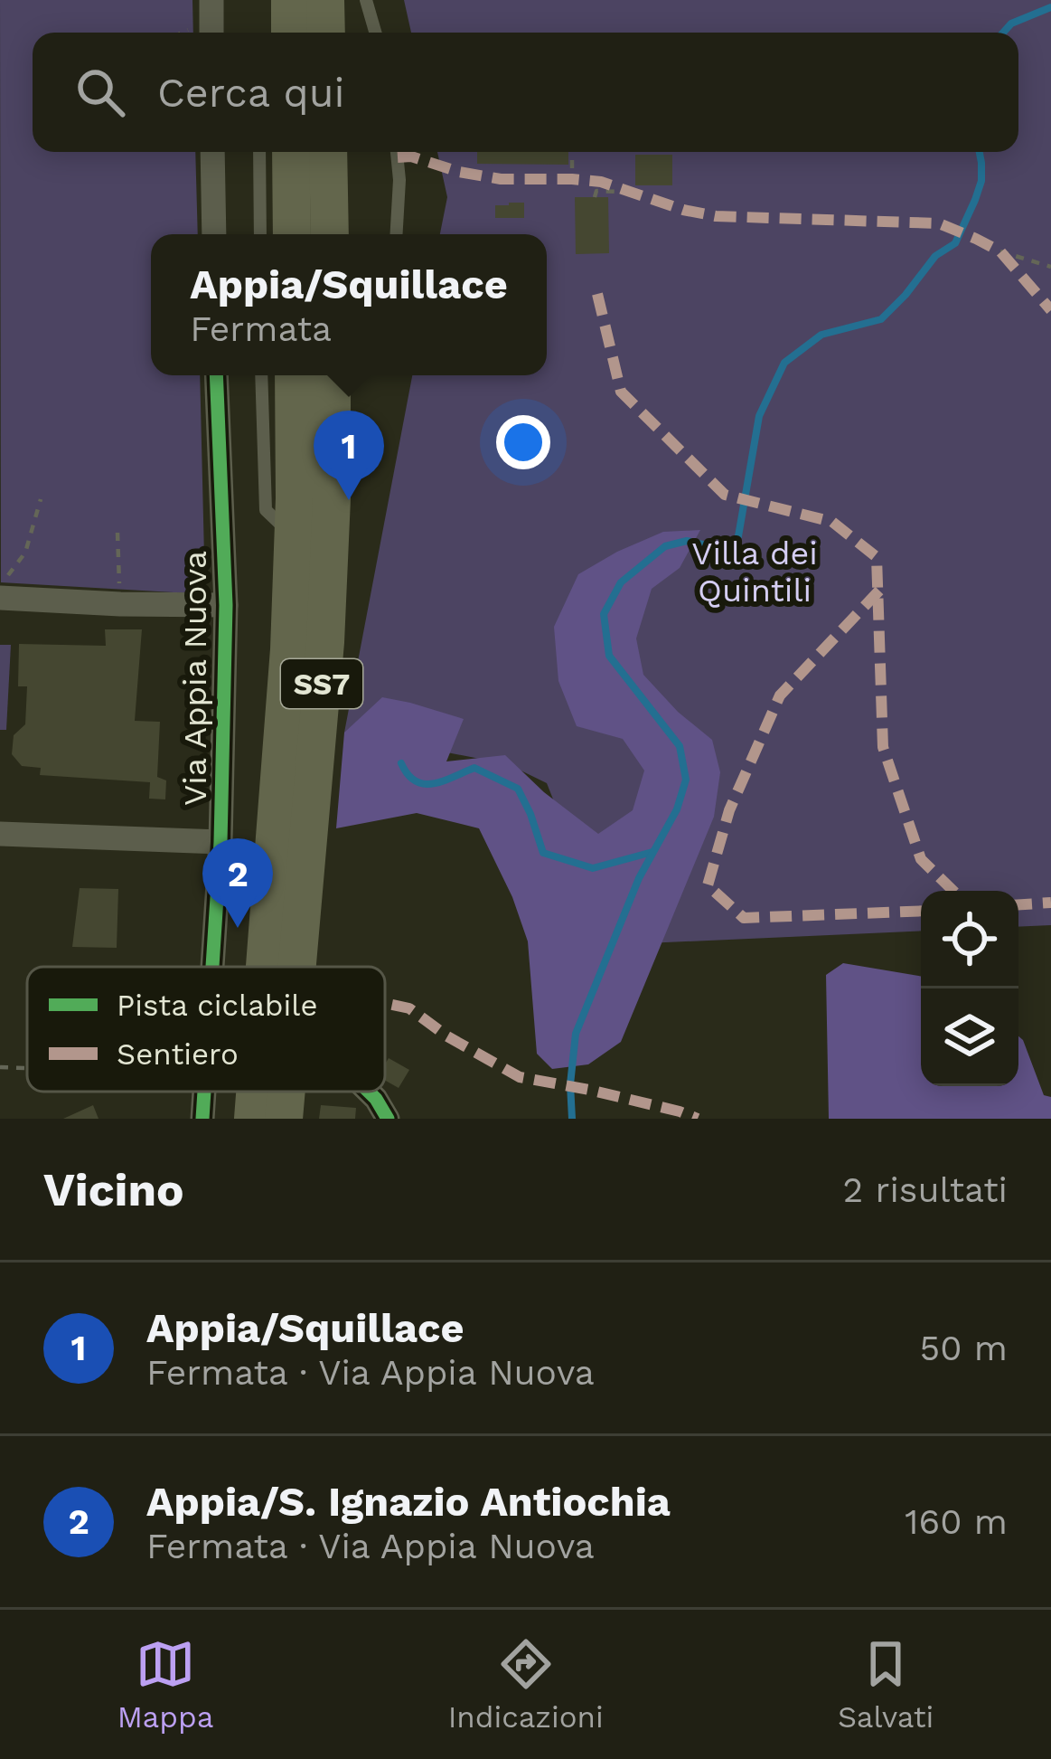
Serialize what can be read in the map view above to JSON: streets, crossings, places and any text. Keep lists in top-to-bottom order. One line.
{"streets":{"main road":["SS7"],"street":["Via Appia Nuova"]},"parks":["Villa dei Quintili"],"legend":["Pista ciclabile","Sentiero"],"page":{"search":"Cerca qui","popup":["Appia/Squillace","Fermata"],"pins":["1","2"],"heading":["Vicino","2 risultati"],"list":[{"mark":"1","name":"Appia/Squillace","note":"Fermata · Via Appia Nuova","value":"50 m"},{"mark":"2","name":"Appia/S. Ignazio Antiochia","note":"Fermata · Via Appia Nuova","value":"160 m"}],"nav":["Mappa","Indicazioni","Salvati"]}}
